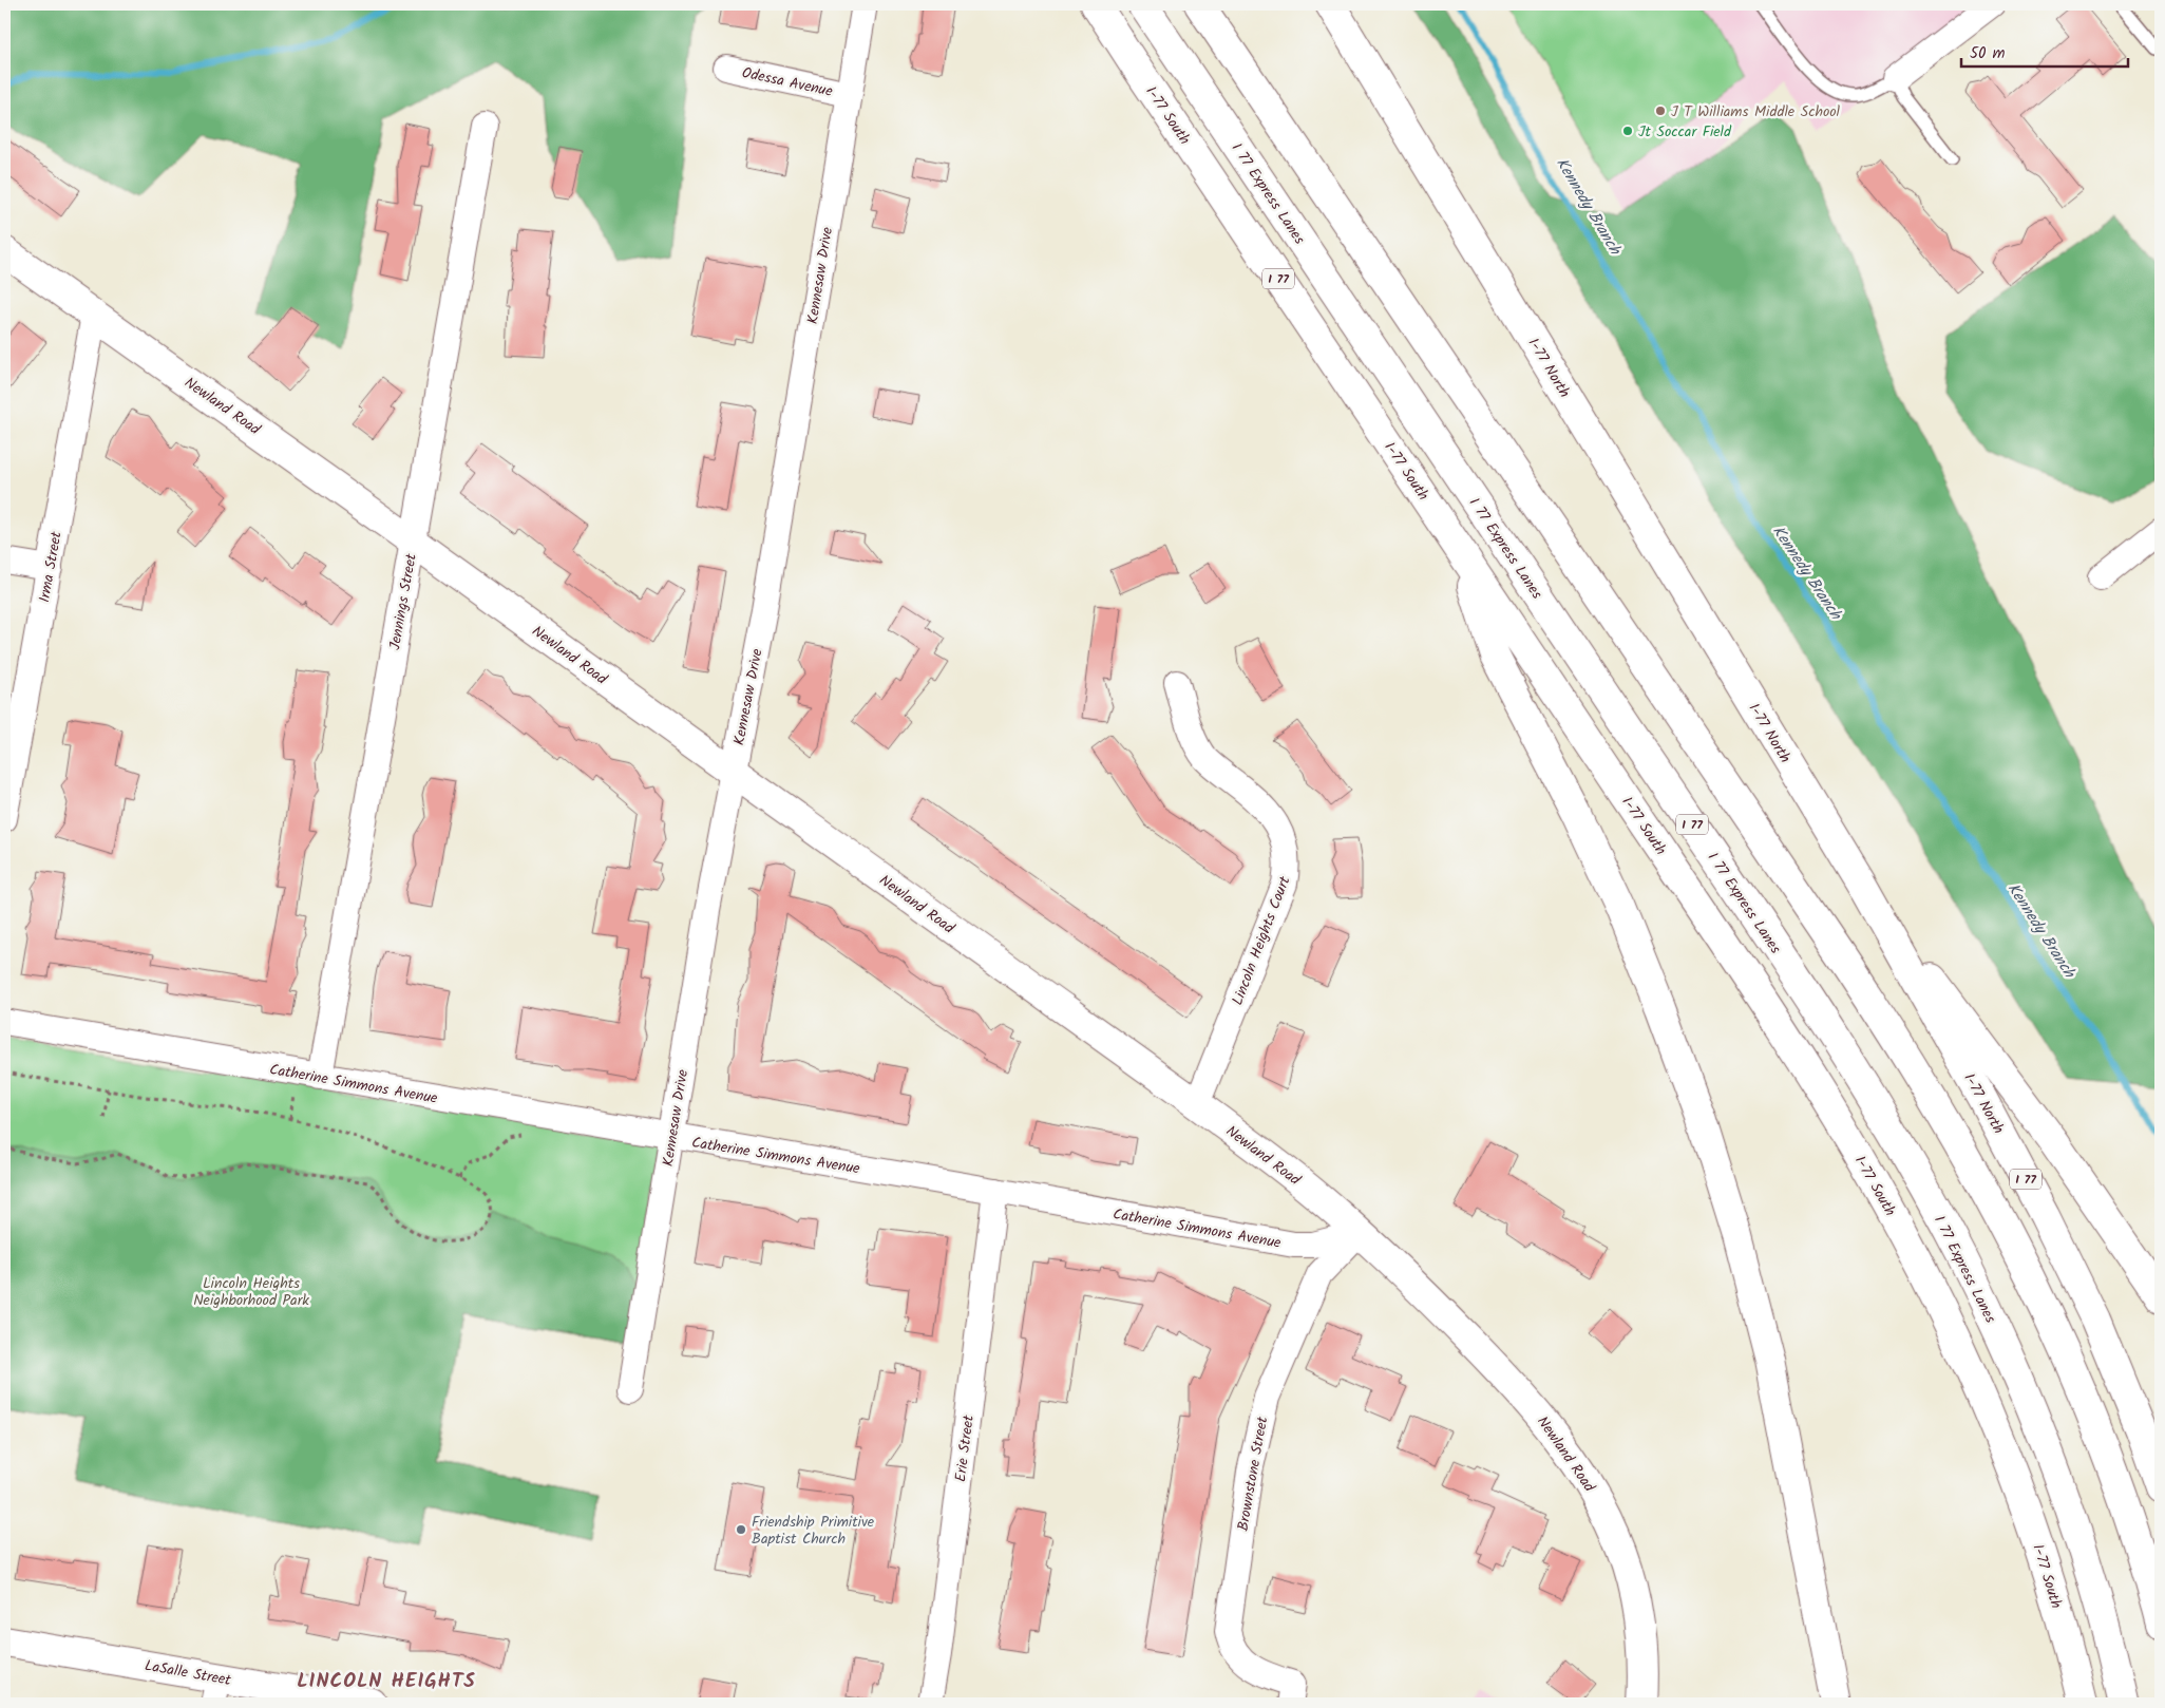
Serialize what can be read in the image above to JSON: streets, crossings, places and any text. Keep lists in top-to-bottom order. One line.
{"streets":{"main road":["I-77 South","I 77 Express Lanes","I 77","I-77 North","Newland Road","LaSalle Street"],"street":["Odessa Avenue","Kennesaw Drive","Irma Street","Jennings Street","Lincoln Heights Court","Catherine Simmons Avenue","Erie Street","Brownstone Street"]},"crossings":[["Odessa Avenue","Kennesaw Drive"],["Kennesaw Drive","Newland Road"],["Kennesaw Drive","Catherine Simmons Avenue"],["Newland Road","Irma Street"],["Newland Road","Jennings Street"],["Newland Road","Lincoln Heights Court"],["Newland Road","Catherine Simmons Avenue"],["Newland Road","Brownstone Street"],["Jennings Street","Catherine Simmons Avenue"],["Catherine Simmons Avenue","Erie Street"],["Catherine Simmons Avenue","Brownstone Street"]],"districts":["LINCOLN HEIGHTS"],"water":["Kennedy Branch"],"parks":["Lincoln Heights Neighborhood Park"],"places":["J T Williams Middle School","Jt Soccar Field","Friendship Primitive Baptist Church"],"scale_bar":"50 m"}
